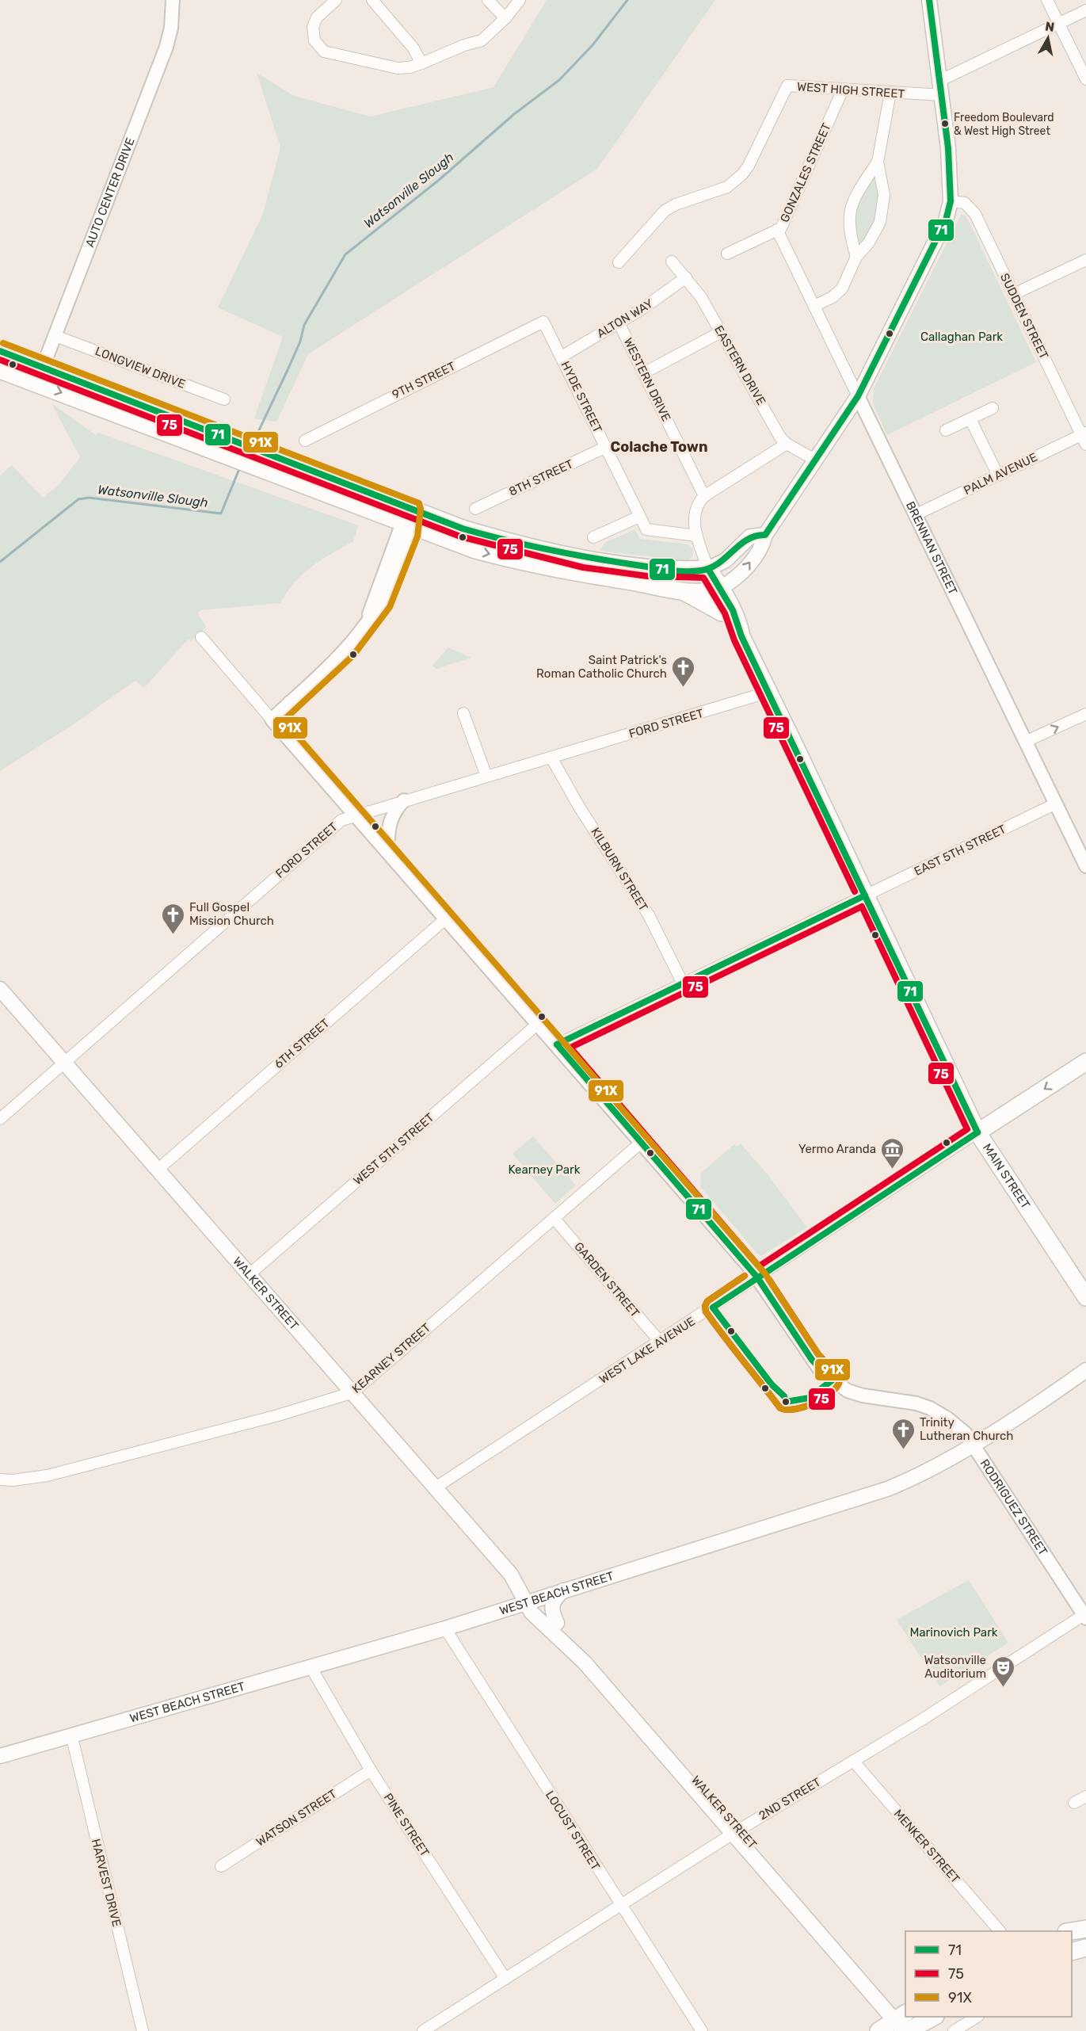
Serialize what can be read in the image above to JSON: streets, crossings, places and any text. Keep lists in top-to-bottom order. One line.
{"streets":{"main road":["AUTO CENTER DRIVE","MAIN STREET","WALKER STREET","WEST BEACH STREET"],"street":["WEST HIGH STREET","GONZALES STREET","SUDDEN STREET","ALTON WAY","EASTERN DRIVE","LONGVIEW DRIVE","WESTERN DRIVE","9TH STREET","HYDE STREET","PALM AVENUE","8TH STREET","BRENNAN STREET","FORD STREET","EAST 5TH STREET","KILBURN STREET","6TH STREET","WEST 5TH STREET","GARDEN STREET","WEST LAKE AVENUE","KEARNEY STREET","RODRIGUEZ STREET","2ND STREET","WATSON STREET","PINE STREET","LOCUST STREET","MENKER STREET","HARVEST DRIVE"]},"crossings":[["WEST HIGH STREET","GONZALES STREET"],["GONZALES STREET","BRENNAN STREET"],["AUTO CENTER DRIVE","LONGVIEW DRIVE"],["SUDDEN STREET","PALM AVENUE"],["ALTON WAY","EASTERN DRIVE"],["ALTON WAY","WESTERN DRIVE"],["ALTON WAY","HYDE STREET"],["9TH STREET","HYDE STREET"],["HYDE STREET","8TH STREET"],["PALM AVENUE","BRENNAN STREET"],["BRENNAN STREET","EAST 5TH STREET"],["FORD STREET","KILBURN STREET"],["FORD STREET","MAIN STREET"],["FORD STREET","WALKER STREET"],["FORD STREET","RODRIGUEZ STREET"],["EAST 5TH STREET","MAIN STREET"],["6TH STREET","WALKER STREET"],["6TH STREET","RODRIGUEZ STREET"],["WEST 5TH STREET","WALKER STREET"],["WEST 5TH STREET","RODRIGUEZ STREET"],["MAIN STREET","WEST LAKE AVENUE"],["GARDEN STREET","WEST LAKE AVENUE"],["GARDEN STREET","KEARNEY STREET"],["WALKER STREET","WEST LAKE AVENUE"],["WALKER STREET","KEARNEY STREET"],["WALKER STREET","WEST BEACH STREET"],["WALKER STREET","2ND STREET"],["WEST LAKE AVENUE","RODRIGUEZ STREET"],["KEARNEY STREET","RODRIGUEZ STREET"],["RODRIGUEZ STREET","WEST BEACH STREET"],["RODRIGUEZ STREET","2ND STREET"],["WEST BEACH STREET","PINE STREET"],["WEST BEACH STREET","LOCUST STREET"],["WEST BEACH STREET","HARVEST DRIVE"],["2ND STREET","PINE STREET"],["2ND STREET","LOCUST STREET"],["2ND STREET","MENKER STREET"],["WATSON STREET","PINE STREET"]],"districts":["Colache Town"],"water":["Watsonville Slough"],"parks":["Callaghan Park","Kearney Park","Marinovich Park"],"places":{"other":["Freedom Boulevard & West High Street"],"church":["Saint Patrick's Roman Catholic Church","Full Gospel Mission Church","Trinity Lutheran Church"],"museum":["Yermo Aranda"],"theatre":["Watsonville Auditorium"]},"lines":["transit line 71","transit line 91X","transit line 75"],"legend":["71","75","91X"],"north":"top"}
